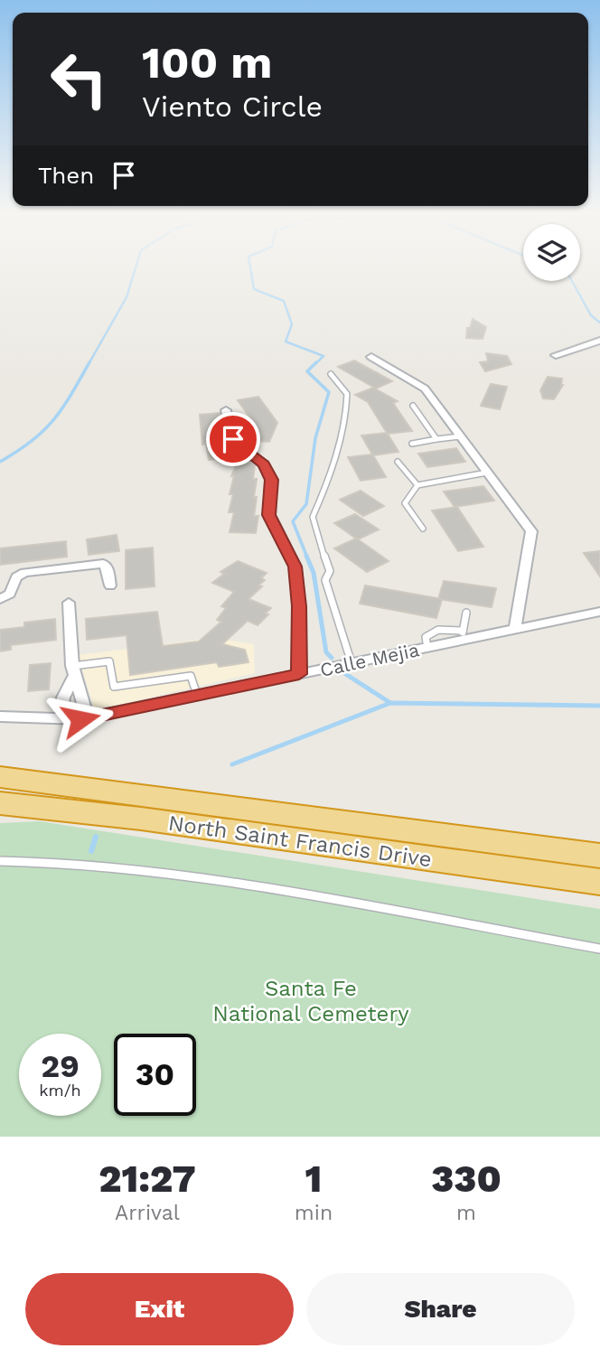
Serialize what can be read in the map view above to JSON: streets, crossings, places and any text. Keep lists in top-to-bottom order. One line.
{"streets":{"highway":["North Saint Francis Drive"],"street":["Calle Mejia"]},"parks":["Santa Fe National Cemetery"],"page":{"turn":["100 m","Viento Circle"],"then":"Then","speed":"29 km/h","limit":"30","eta":["21:27","Arrival","1","min","330","m"],"buttons":["Exit","Share"]}}
